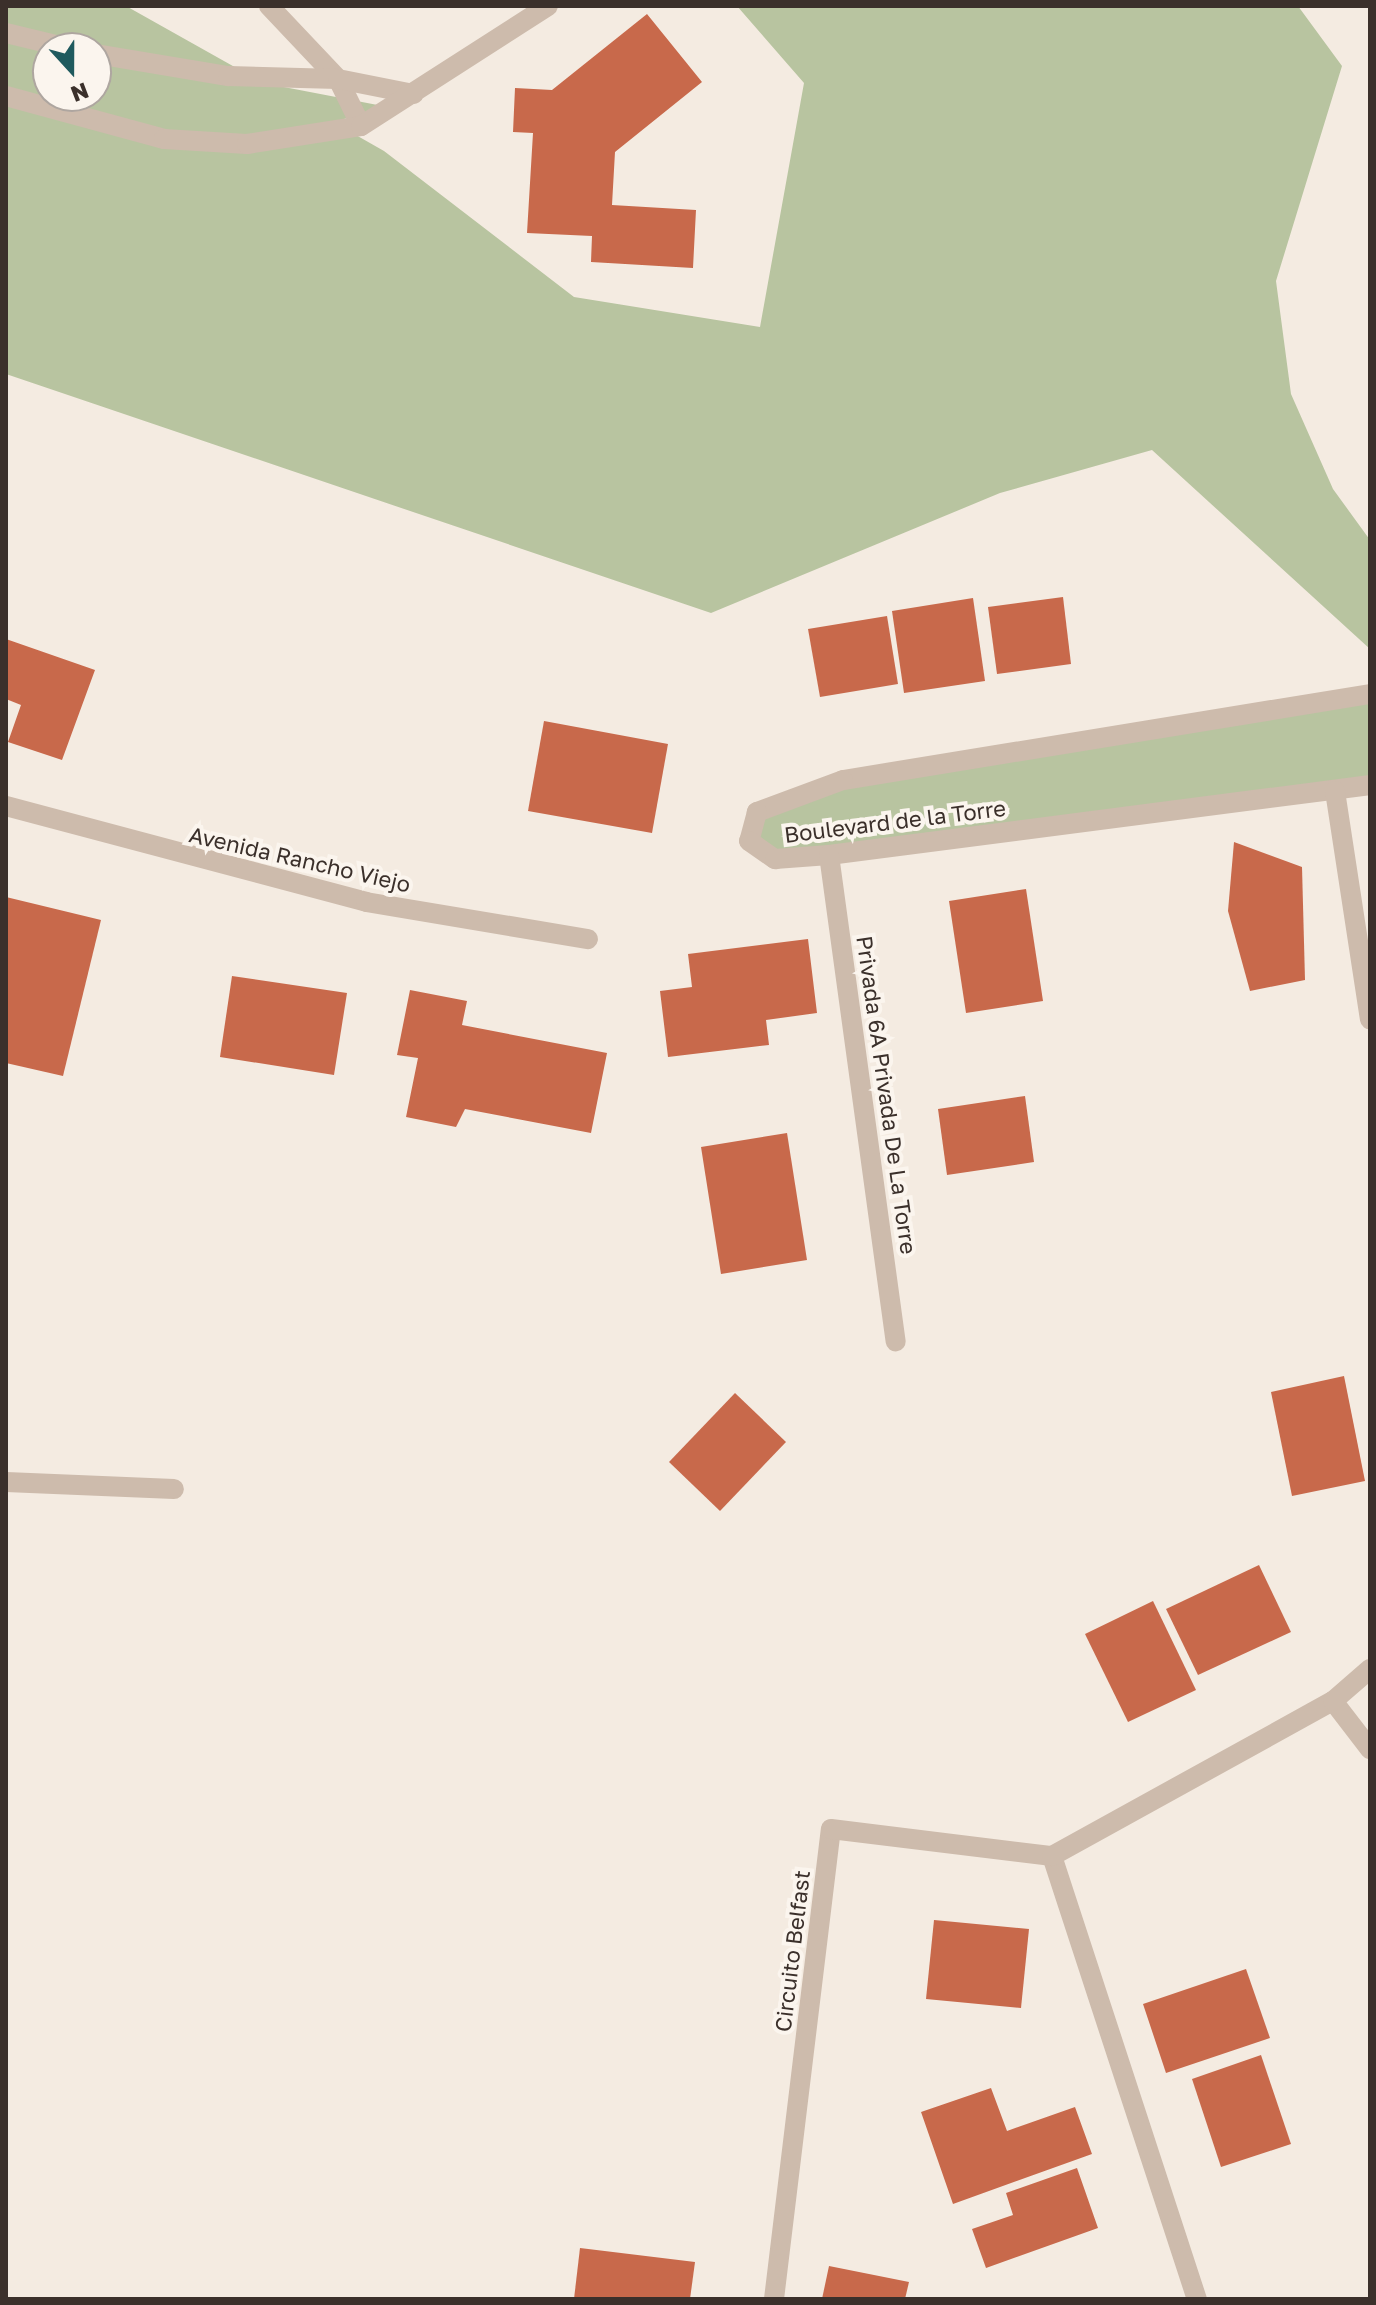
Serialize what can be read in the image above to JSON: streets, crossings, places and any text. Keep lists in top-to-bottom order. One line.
{"streets":{"street":["Boulevard de la Torre","Avenida Rancho Viejo","Privada 6A Privada De La Torre","Circuito Belfast"]},"crossings":[["Boulevard de la Torre","Privada 6A Privada De La Torre"]],"north":"bottom"}
